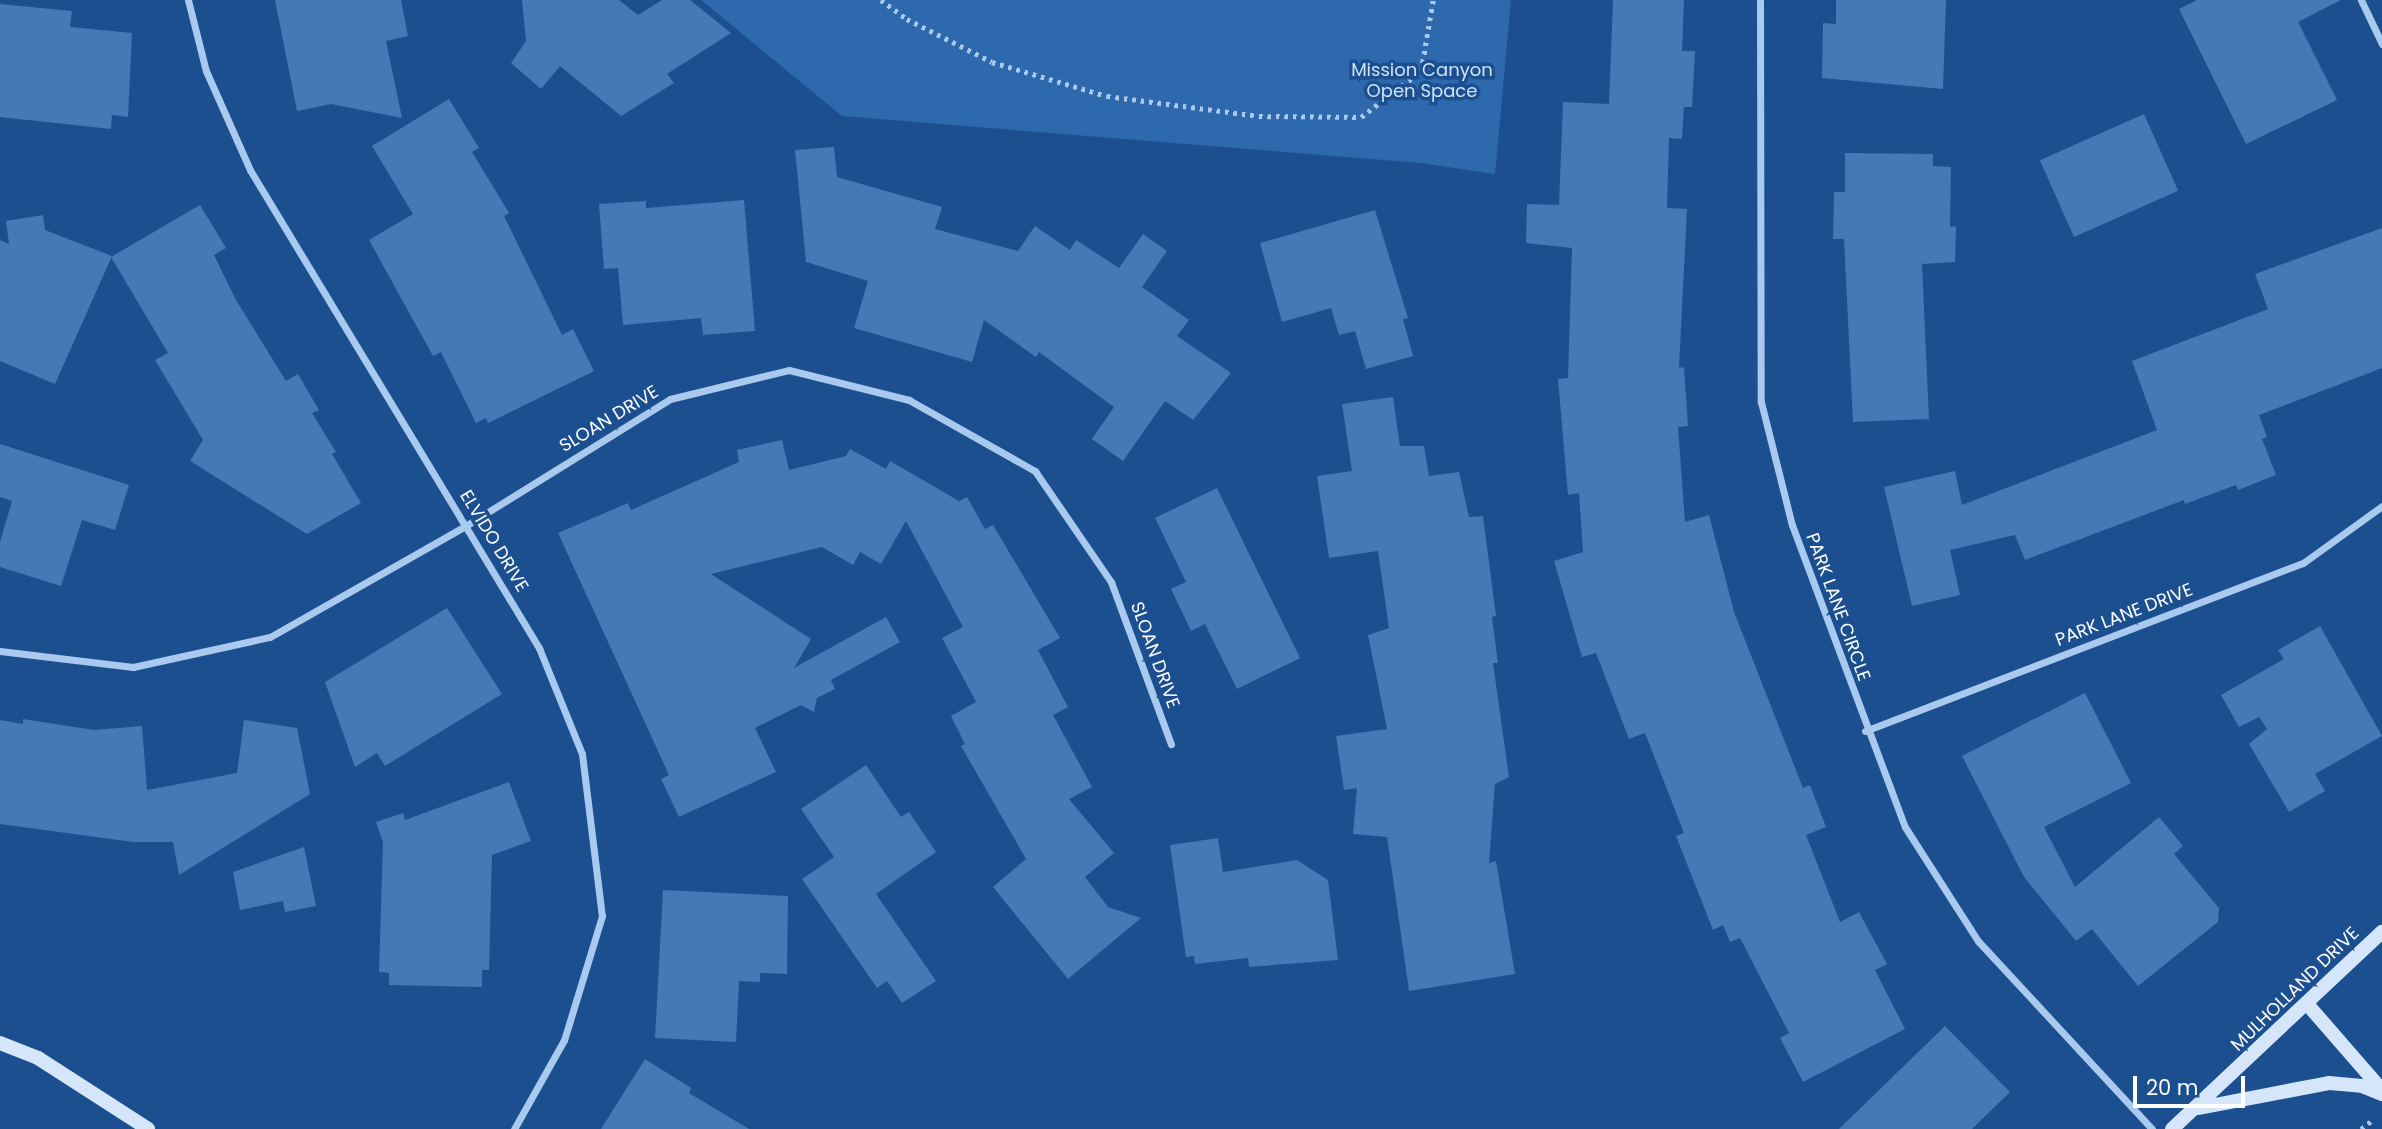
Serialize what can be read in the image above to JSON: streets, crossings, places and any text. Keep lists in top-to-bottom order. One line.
{"streets":{"main road":["MULHOLLAND DRIVE"],"street":["SLOAN DRIVE","ELVIDO DRIVE","PARK LANE CIRCLE","PARK LANE DRIVE"]},"crossings":[["SLOAN DRIVE","ELVIDO DRIVE"],["PARK LANE CIRCLE","PARK LANE DRIVE"]],"parks":["Mission Canyon Open Space"],"scale_bar":"20 m"}
